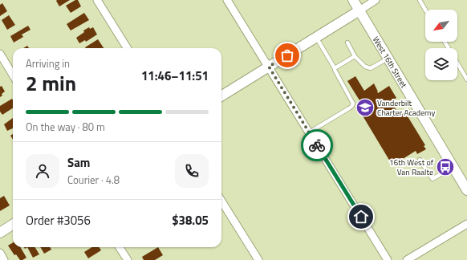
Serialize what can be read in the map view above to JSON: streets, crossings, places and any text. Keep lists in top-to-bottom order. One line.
{"streets":{"street":["West 16th Street"]},"places":{"school or university":["Vanderbilt Charter Academy"],"bus stop":["16th West of Van Raalte"]},"north":"bottom left","page":{"heading":["2 min","Arriving in","11:46–11:51"],"panel":["Sam","Courier · 4.8","Order #3056","$38.05"],"bar":"On the way · 80 m"}}
